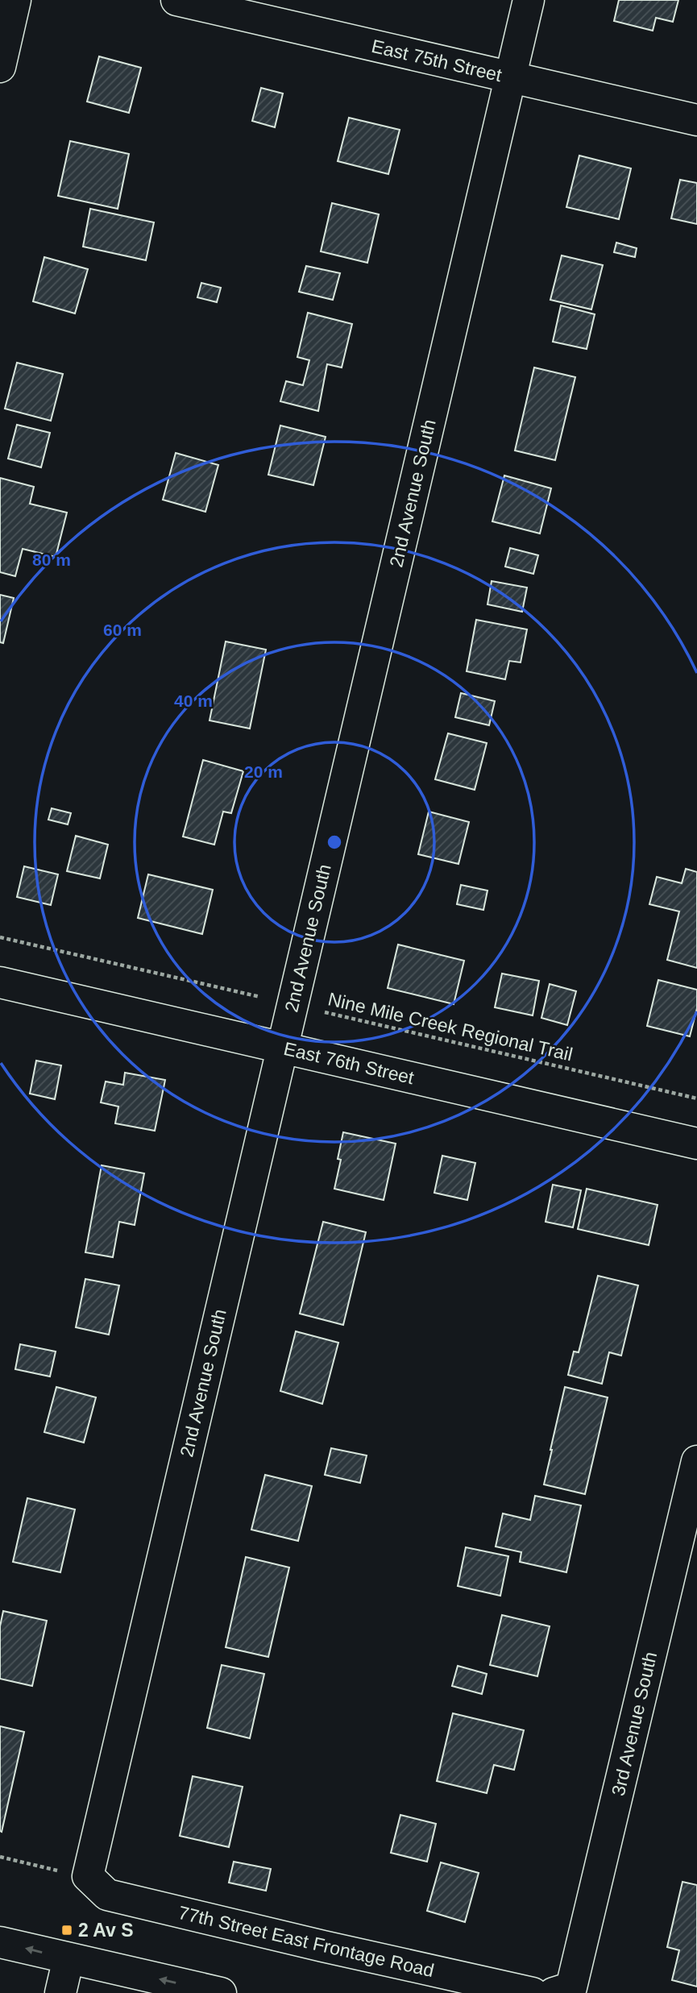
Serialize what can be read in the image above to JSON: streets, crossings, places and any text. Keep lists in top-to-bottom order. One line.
{"streets":{"street":["East 75th Street","2nd Avenue South","East 76th Street","3rd Avenue South","77th Street East Frontage Road"],"path":["Nine Mile Creek Regional Trail"]},"crossings":[["East 75th Street","2nd Avenue South"],["2nd Avenue South","Nine Mile Creek Regional Trail"],["2nd Avenue South","East 76th Street"],["2nd Avenue South","77th Street East Frontage Road"]],"places":{"transit":["2 Av S"]},"rings":["80 m","60 m","40 m","20 m"]}
